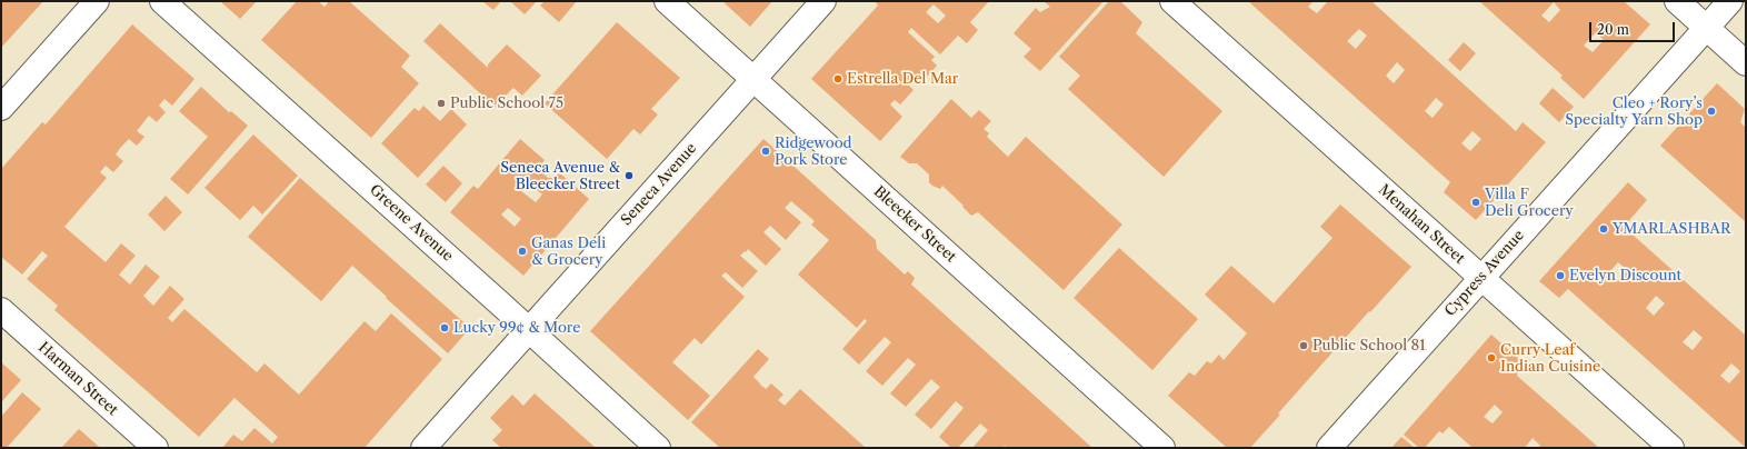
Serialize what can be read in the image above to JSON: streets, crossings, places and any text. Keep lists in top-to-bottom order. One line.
{"streets":{"street":["Seneca Avenue","Greene Avenue","Bleecker Street","Menahan Street","Cypress Avenue","Harman Street"]},"crossings":[["Seneca Avenue","Greene Avenue"],["Seneca Avenue","Bleecker Street"],["Menahan Street","Cypress Avenue"]],"places":["Estrella Del Mar","Public School 75","Cleo + Rory’s Specialty Yarn Shop","Ridgewood Pork Store","Seneca Avenue & Bleecker Street","Villa F Deli Grocery","YMARLASHBAR","Ganas Deli & Grocery","Evelyn Discount","Lucky 99¢ & More","Public School 81","Curry Leaf Indian Cuisine"],"scale_bar":"20 m"}
